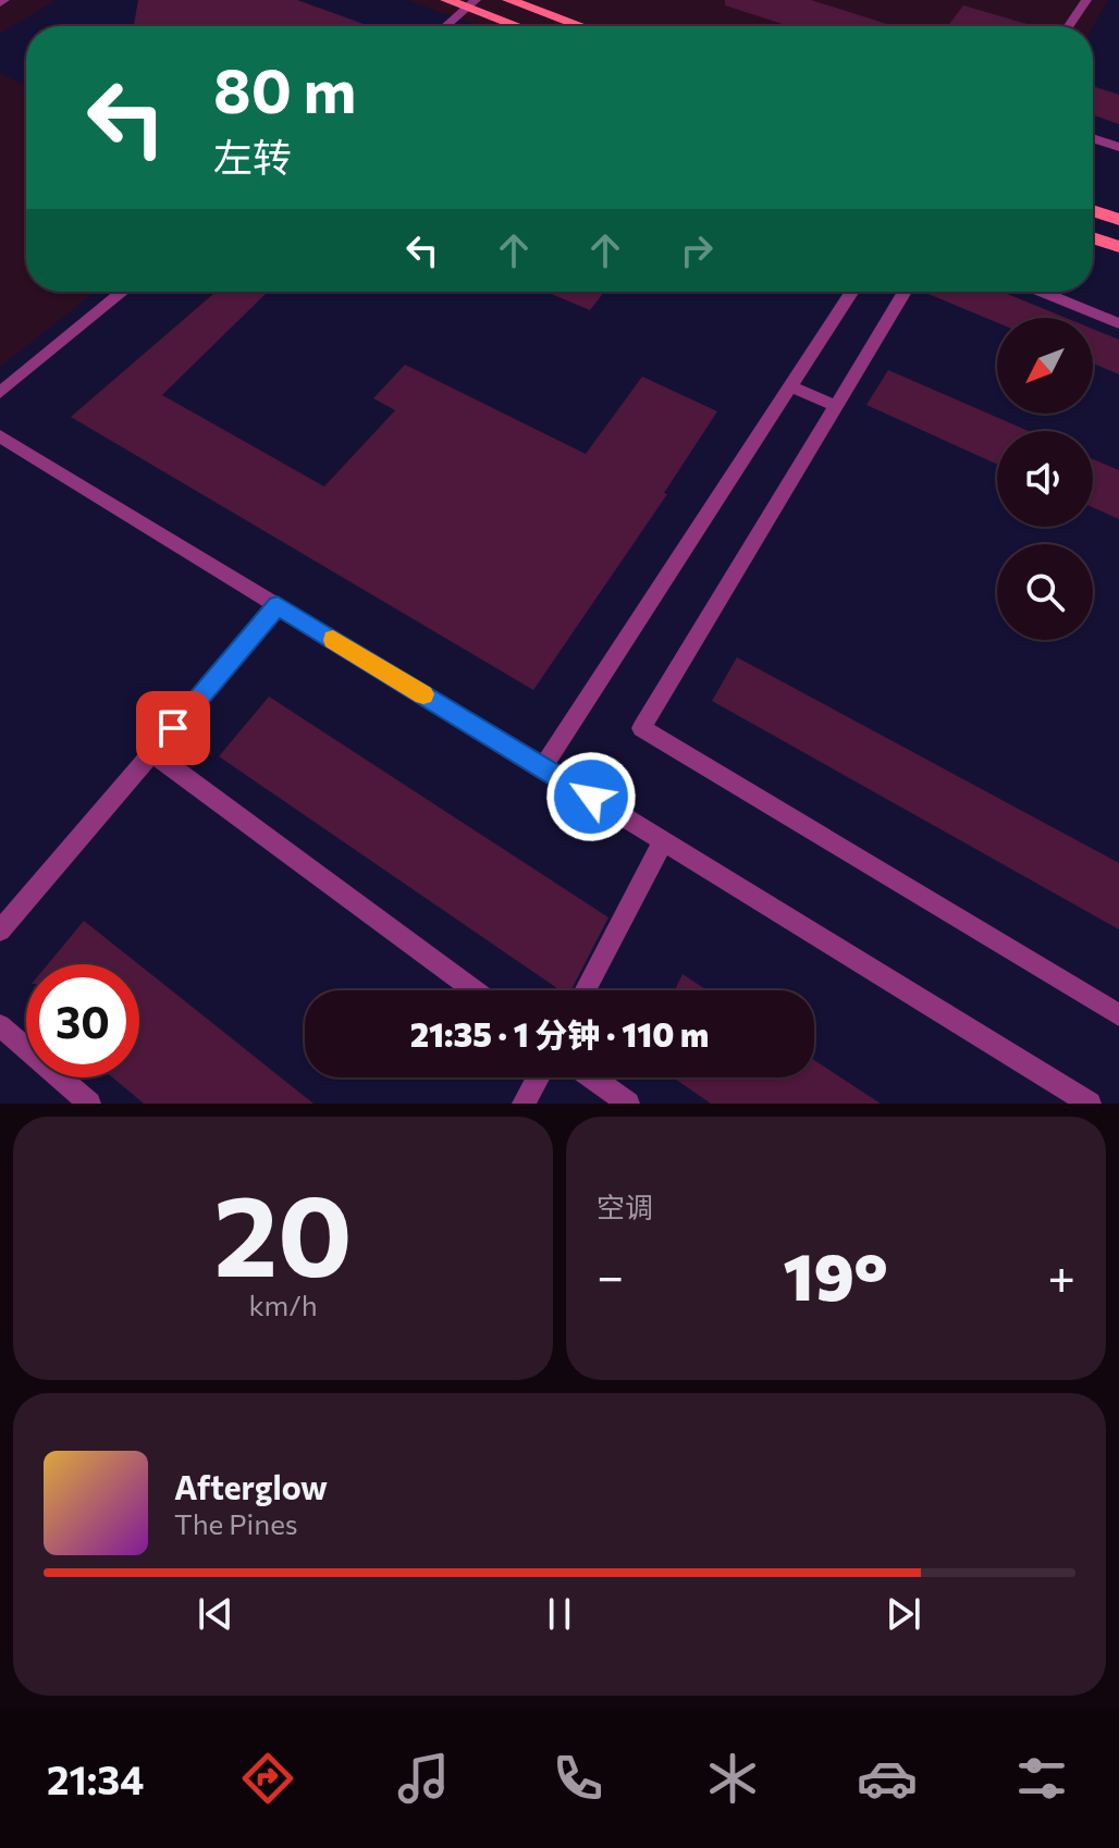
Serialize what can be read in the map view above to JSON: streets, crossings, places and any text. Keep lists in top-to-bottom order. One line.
{"north":"bottom left","page":{"turn":["80 m","左转"],"limit":"30","trip":"21:35 · 1 分钟 · 110 m","tile":[["20","km/h"],"空调"],"heat":["−","19°","+"],"song":["Afterglow","The Pines"],"tabs":"21:34"}}
